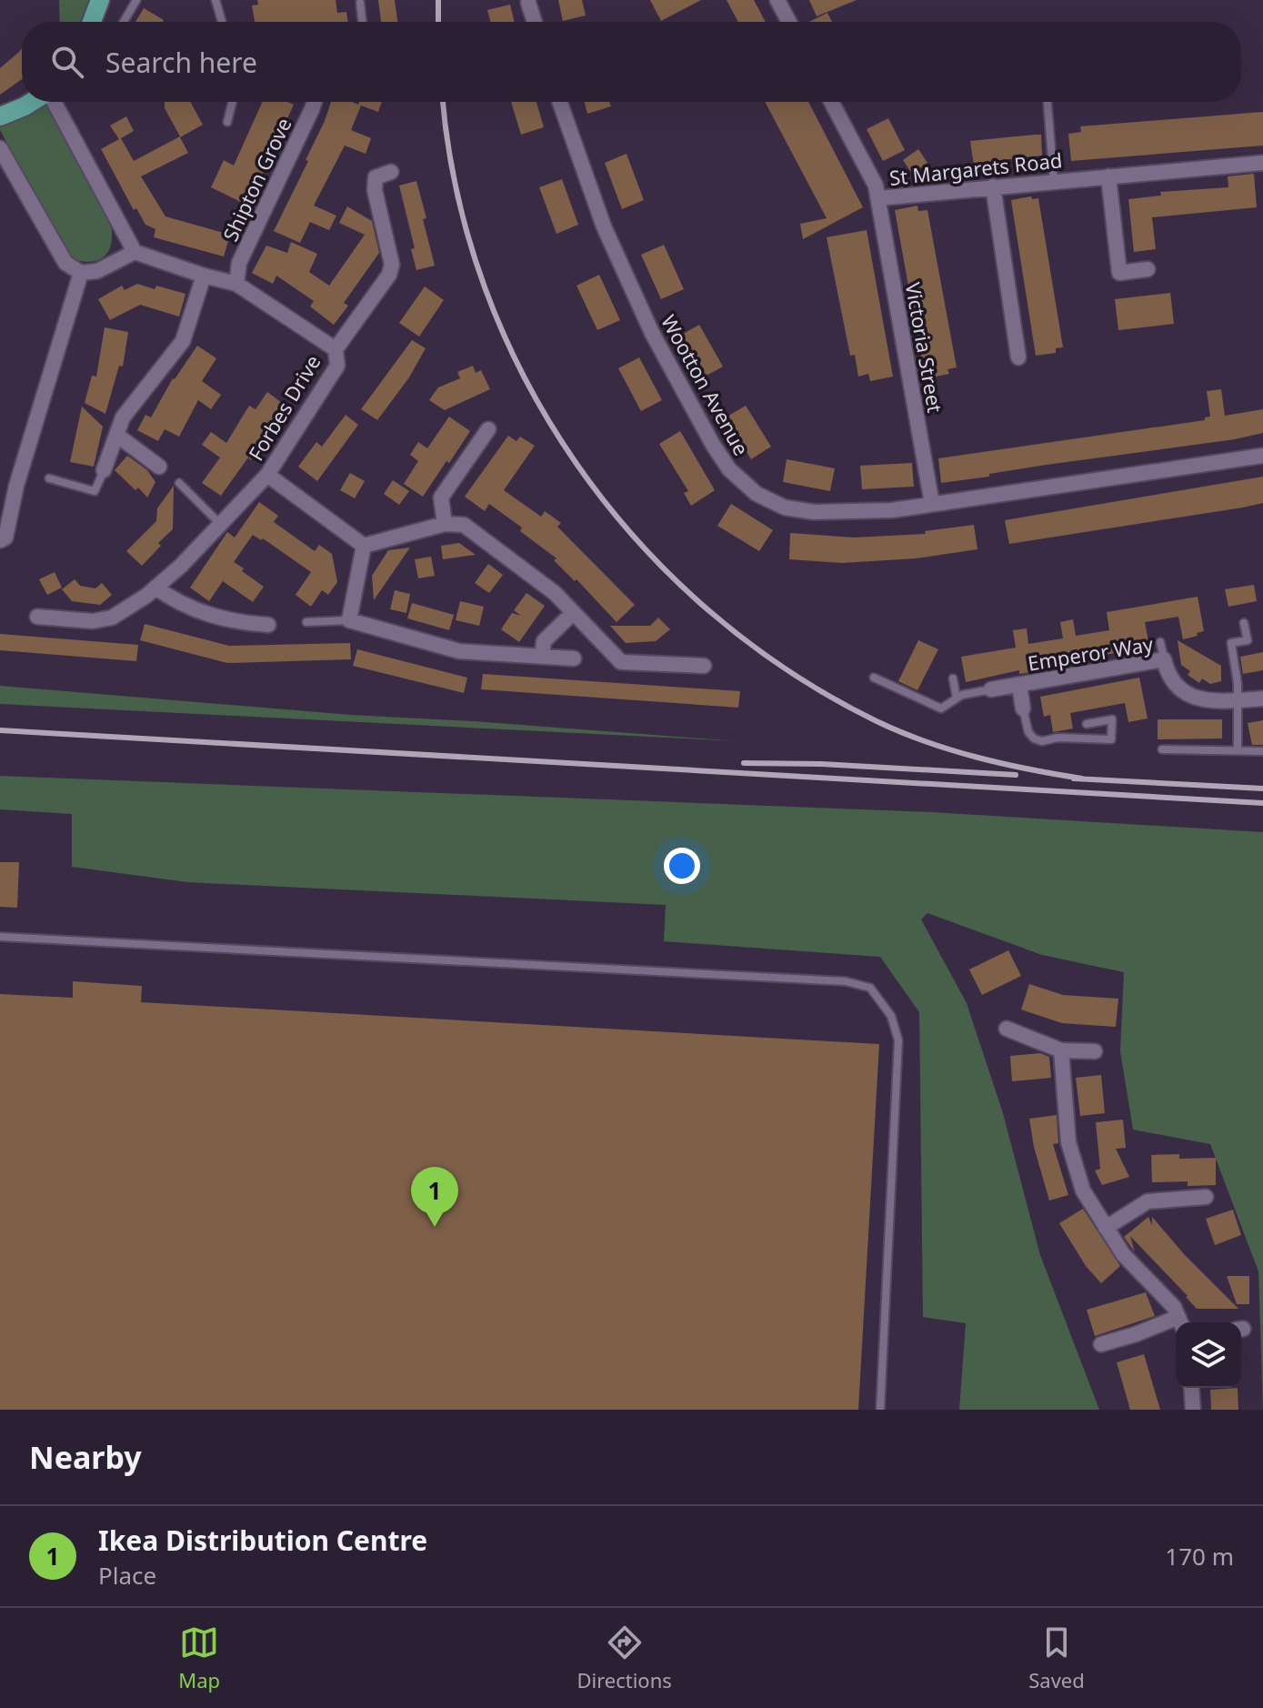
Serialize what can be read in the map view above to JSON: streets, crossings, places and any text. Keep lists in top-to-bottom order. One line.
{"streets":{"street":["St Margarets Road","Shipton Grove","Victoria Street","Wootton Avenue","Forbes Drive","Emperor Way"]},"crossings":[["St Margarets Road","Victoria Street"],["Shipton Grove","Forbes Drive"],["Victoria Street","Wootton Avenue"]],"page":{"search":"Search here","pins":"1","heading":"Nearby","list":[{"mark":"1","name":"Ikea Distribution Centre","note":"Place","value":"170 m"}],"nav":["Map","Directions","Saved"]}}
